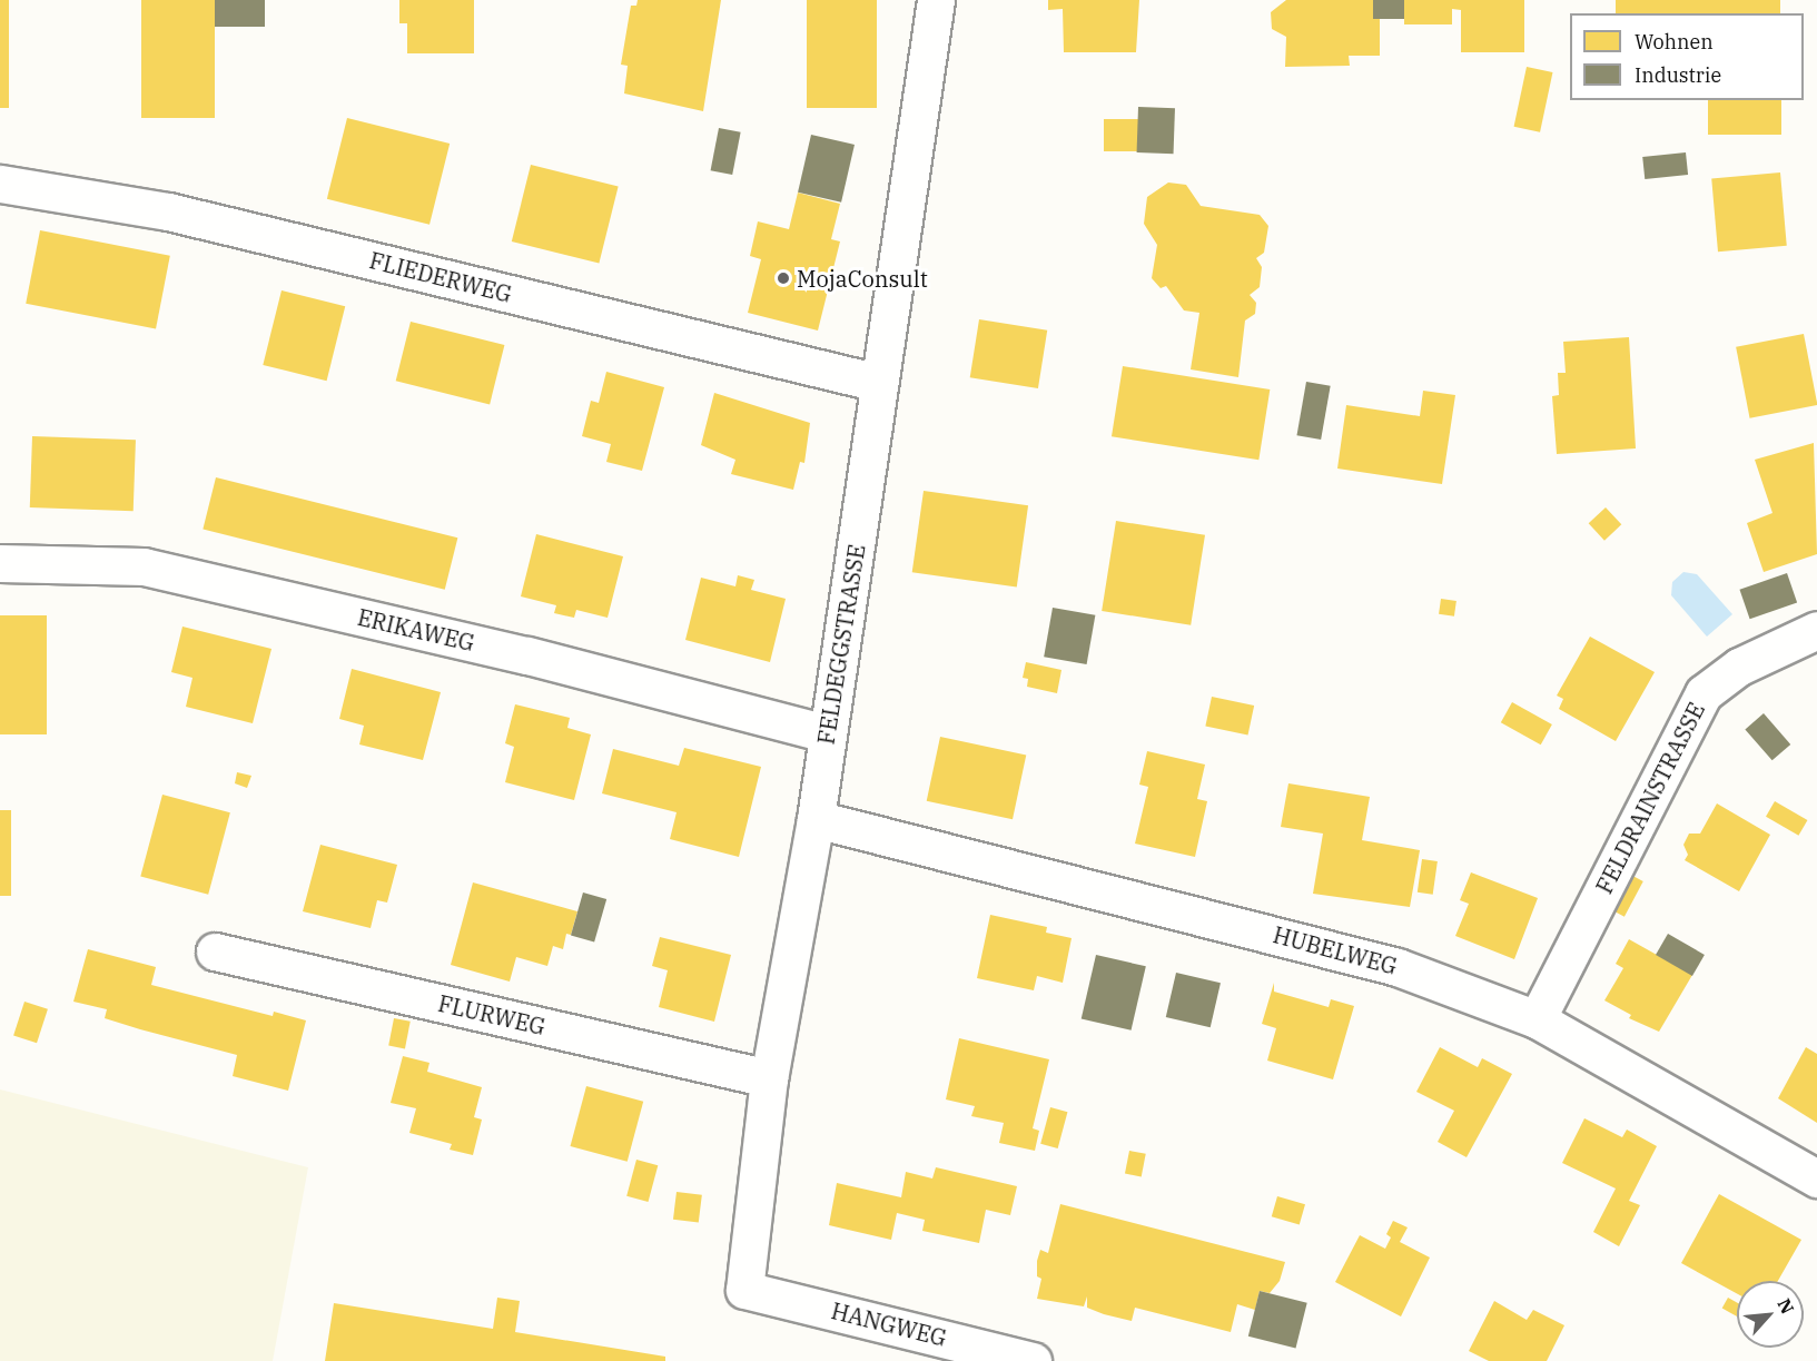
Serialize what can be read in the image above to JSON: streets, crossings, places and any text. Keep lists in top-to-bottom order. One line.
{"streets":{"street":["FLIEDERWEG","ERIKAWEG","FELDEGGSTRASSE","FELDRAINSTRASSE","HUBELWEG","FLURWEG","HANGWEG"]},"crossings":[["FLIEDERWEG","FELDEGGSTRASSE"],["ERIKAWEG","FELDEGGSTRASSE"],["FELDEGGSTRASSE","HUBELWEG"],["FELDEGGSTRASSE","FLURWEG"],["FELDEGGSTRASSE","HANGWEG"],["FELDRAINSTRASSE","HUBELWEG"]],"places":["MojaConsult"],"legend":["Wohnen","Industrie"],"north":"top right"}
